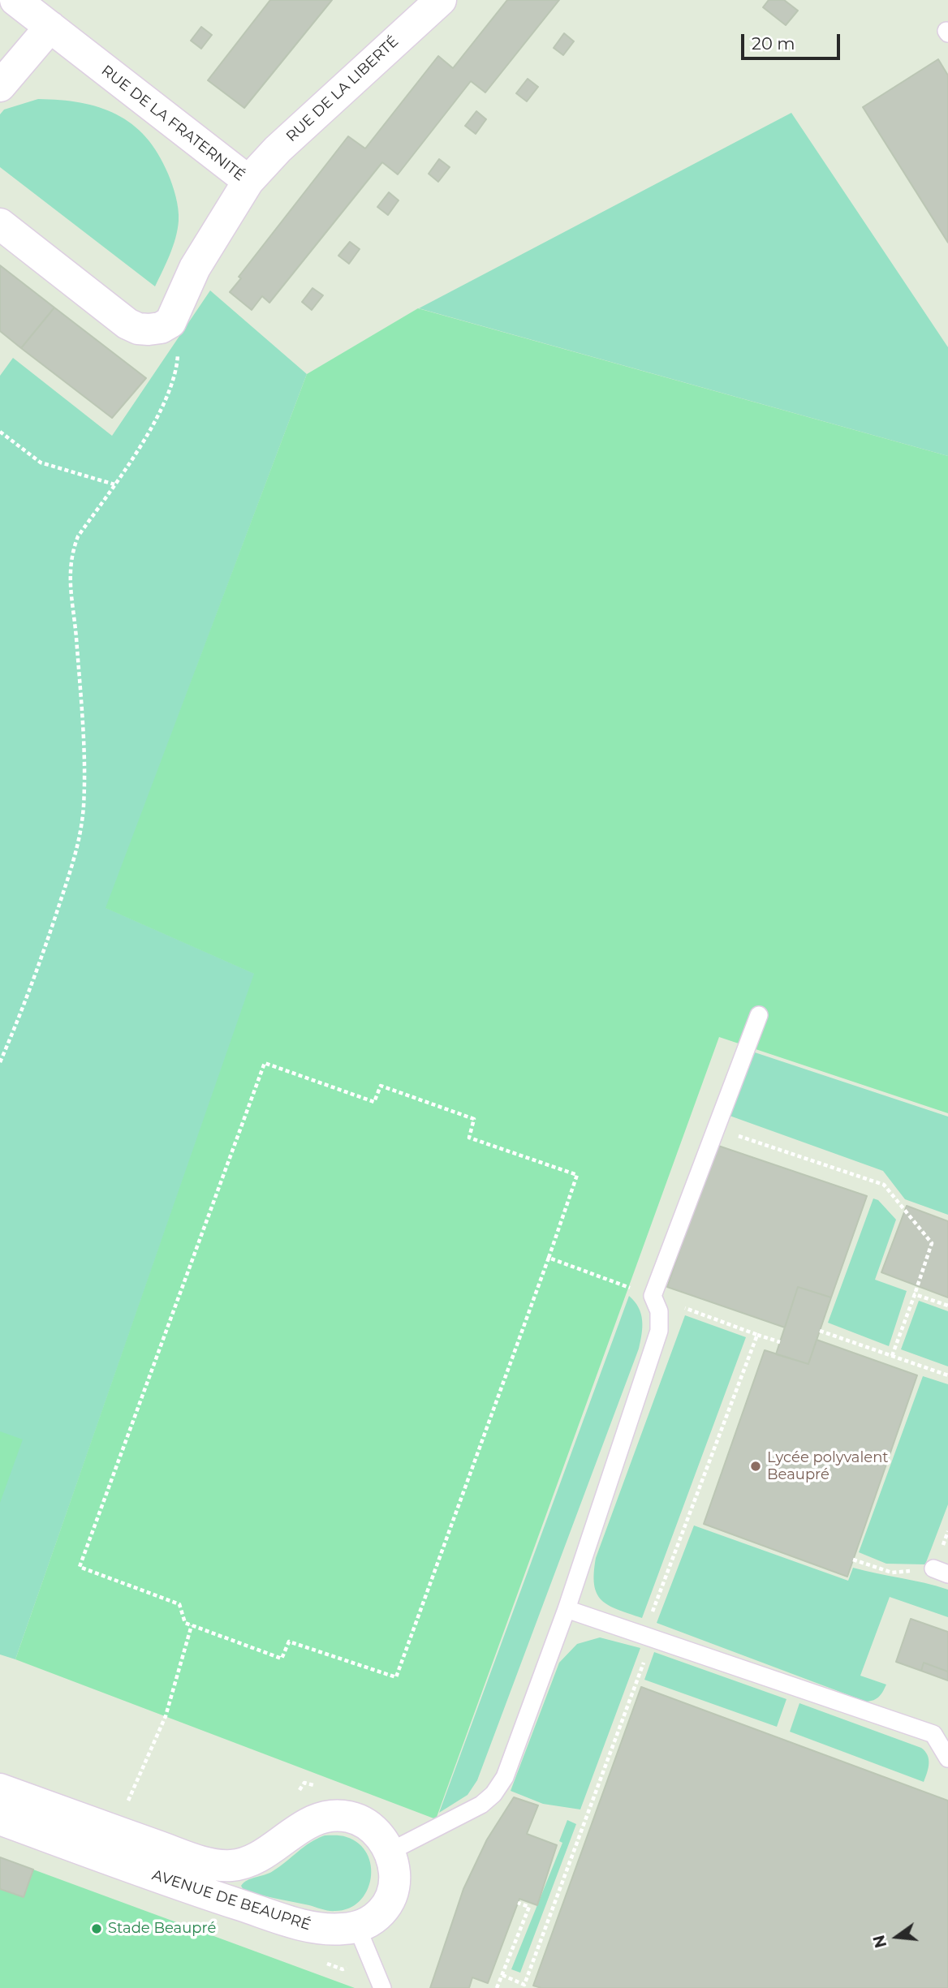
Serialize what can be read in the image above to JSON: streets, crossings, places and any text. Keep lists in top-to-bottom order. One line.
{"streets":{"street":["RUE DE LA LIBERTÉ","RUE DE LA FRATERNITÉ","AVENUE DE BEAUPRÉ"]},"crossings":[["RUE DE LA LIBERTÉ","RUE DE LA FRATERNITÉ"]],"places":["Lycée polyvalent Beaupré","Stade Beaupré"],"scale_bar":"20 m","north":"left"}
